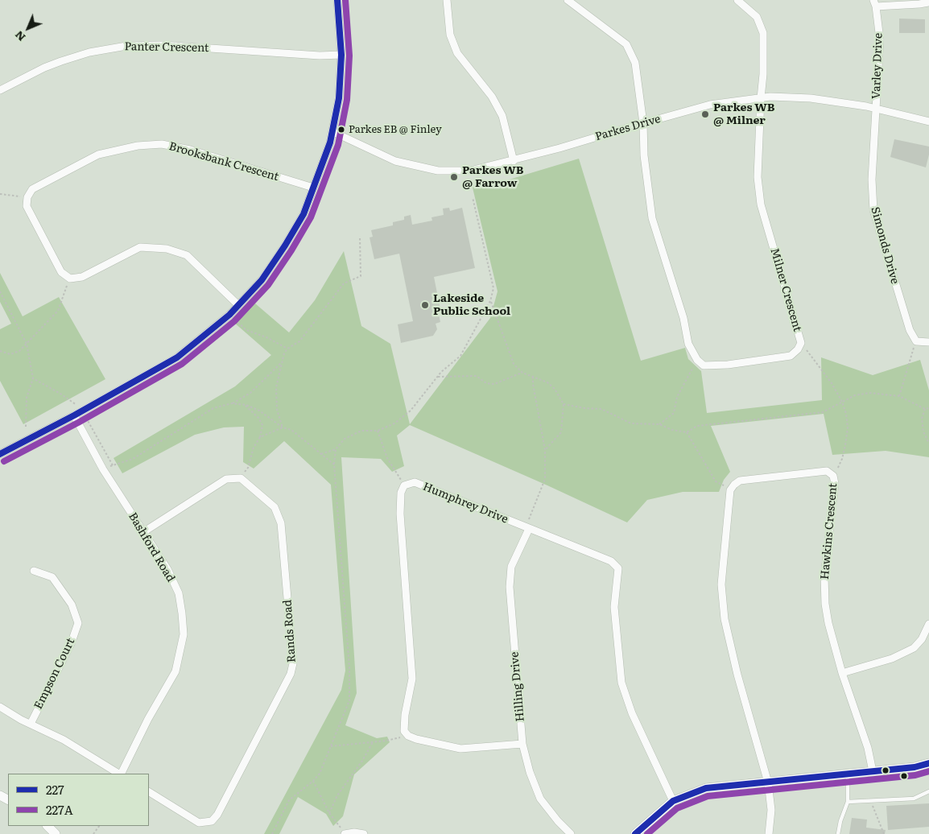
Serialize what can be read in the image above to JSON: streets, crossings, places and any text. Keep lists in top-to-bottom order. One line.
{"streets":{"street":["Panter Crescent","Varley Drive","Parkes Drive","Brooksbank Crescent","Simonds Drive","Milner Crescent","Humphrey Drive","Hawkins Crescent","Bashford Road","Rands Road","Empson Court","Hilling Drive"]},"crossings":[["Varley Drive","Parkes Drive"],["Varley Drive","Simonds Drive"],["Parkes Drive","Simonds Drive"],["Parkes Drive","Milner Crescent"],["Humphrey Drive","Hilling Drive"]],"places":["Parkes WB @ Milner","Parkes EB @ Finley","Parkes WB @ Farrow","Lakeside Public School"],"lines":["transit line 227","transit line 227A"],"legend":["227","227A"],"north":"bottom left"}
